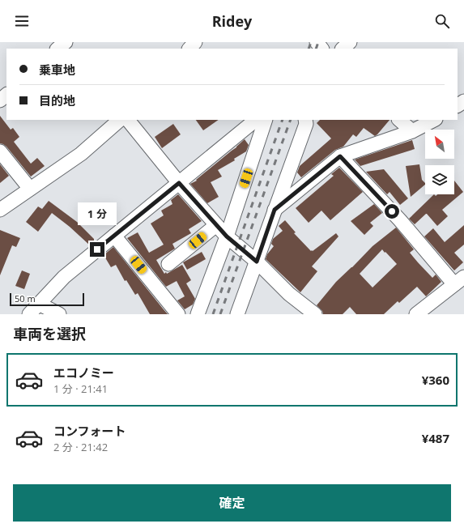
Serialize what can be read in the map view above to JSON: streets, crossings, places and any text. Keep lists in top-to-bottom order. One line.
{"scale_bar":"50 m","north":"top left","page":{"header":"Ridey","banner":["乗車地","目的地"],"bubble":"1 分","scale":"50 m","heading":"車両を選択","list":[{"name":"エコノミー","note":"1 分 · 21:41","value":"¥360"},{"name":"コンフォート","note":"2 分 · 21:42","value":"¥487"}],"buttons":"確定"}}
